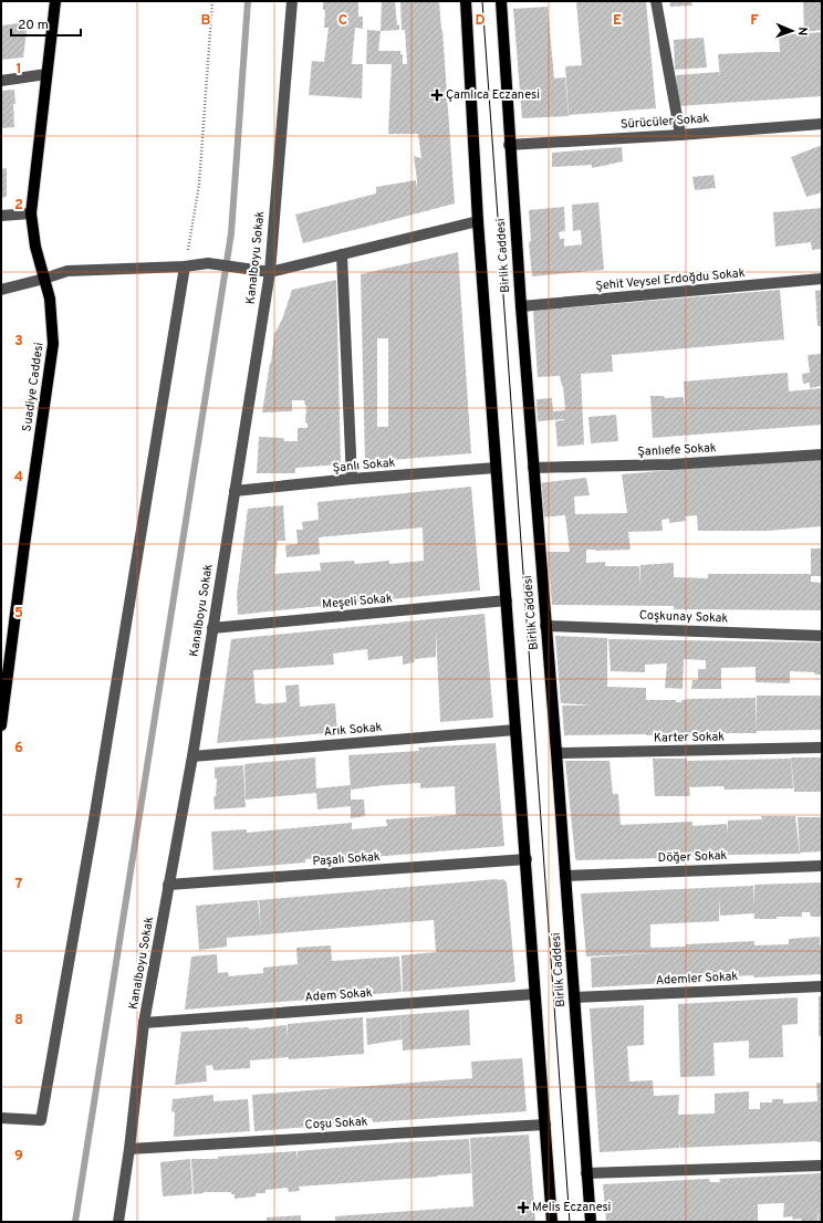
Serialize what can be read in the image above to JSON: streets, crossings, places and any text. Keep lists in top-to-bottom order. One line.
{"streets":{"main road":["Birlik Caddesi","Suadiye Caddesi"],"street":["Sürücüler Sokak","Kanalboyu Sokak","Şehit Veysel Erdoğdu Sokak","Şanlıefe Sokak","Şanlı Sokak","Meşeli Sokak","Coşkunay Sokak","Arık Sokak","Karter Sokak","Döğer Sokak","Paşalı Sokak","Ademler Sokak","Adem Sokak","Coşu Sokak"]},"crossings":[["Sürücüler Sokak","Birlik Caddesi"],["Birlik Caddesi","Şehit Veysel Erdoğdu Sokak"],["Birlik Caddesi","Şanlıefe Sokak"],["Birlik Caddesi","Şanlı Sokak"],["Birlik Caddesi","Meşeli Sokak"],["Birlik Caddesi","Coşkunay Sokak"],["Birlik Caddesi","Arık Sokak"],["Birlik Caddesi","Karter Sokak"],["Birlik Caddesi","Döğer Sokak"],["Birlik Caddesi","Paşalı Sokak"],["Birlik Caddesi","Ademler Sokak"],["Birlik Caddesi","Adem Sokak"],["Birlik Caddesi","Coşu Sokak"],["Kanalboyu Sokak","Şanlı Sokak"],["Kanalboyu Sokak","Meşeli Sokak"],["Kanalboyu Sokak","Arık Sokak"],["Kanalboyu Sokak","Paşalı Sokak"],["Kanalboyu Sokak","Adem Sokak"],["Kanalboyu Sokak","Coşu Sokak"]],"places":{"health":["Çamlıca Eczanesi","Melis Eczanesi"]},"scale_bar":"20 m","north":"right","grid":{"columns":["B","C","D","E","F"],"rows":["1","2","3","4","5","6","7","8","9"]}}
